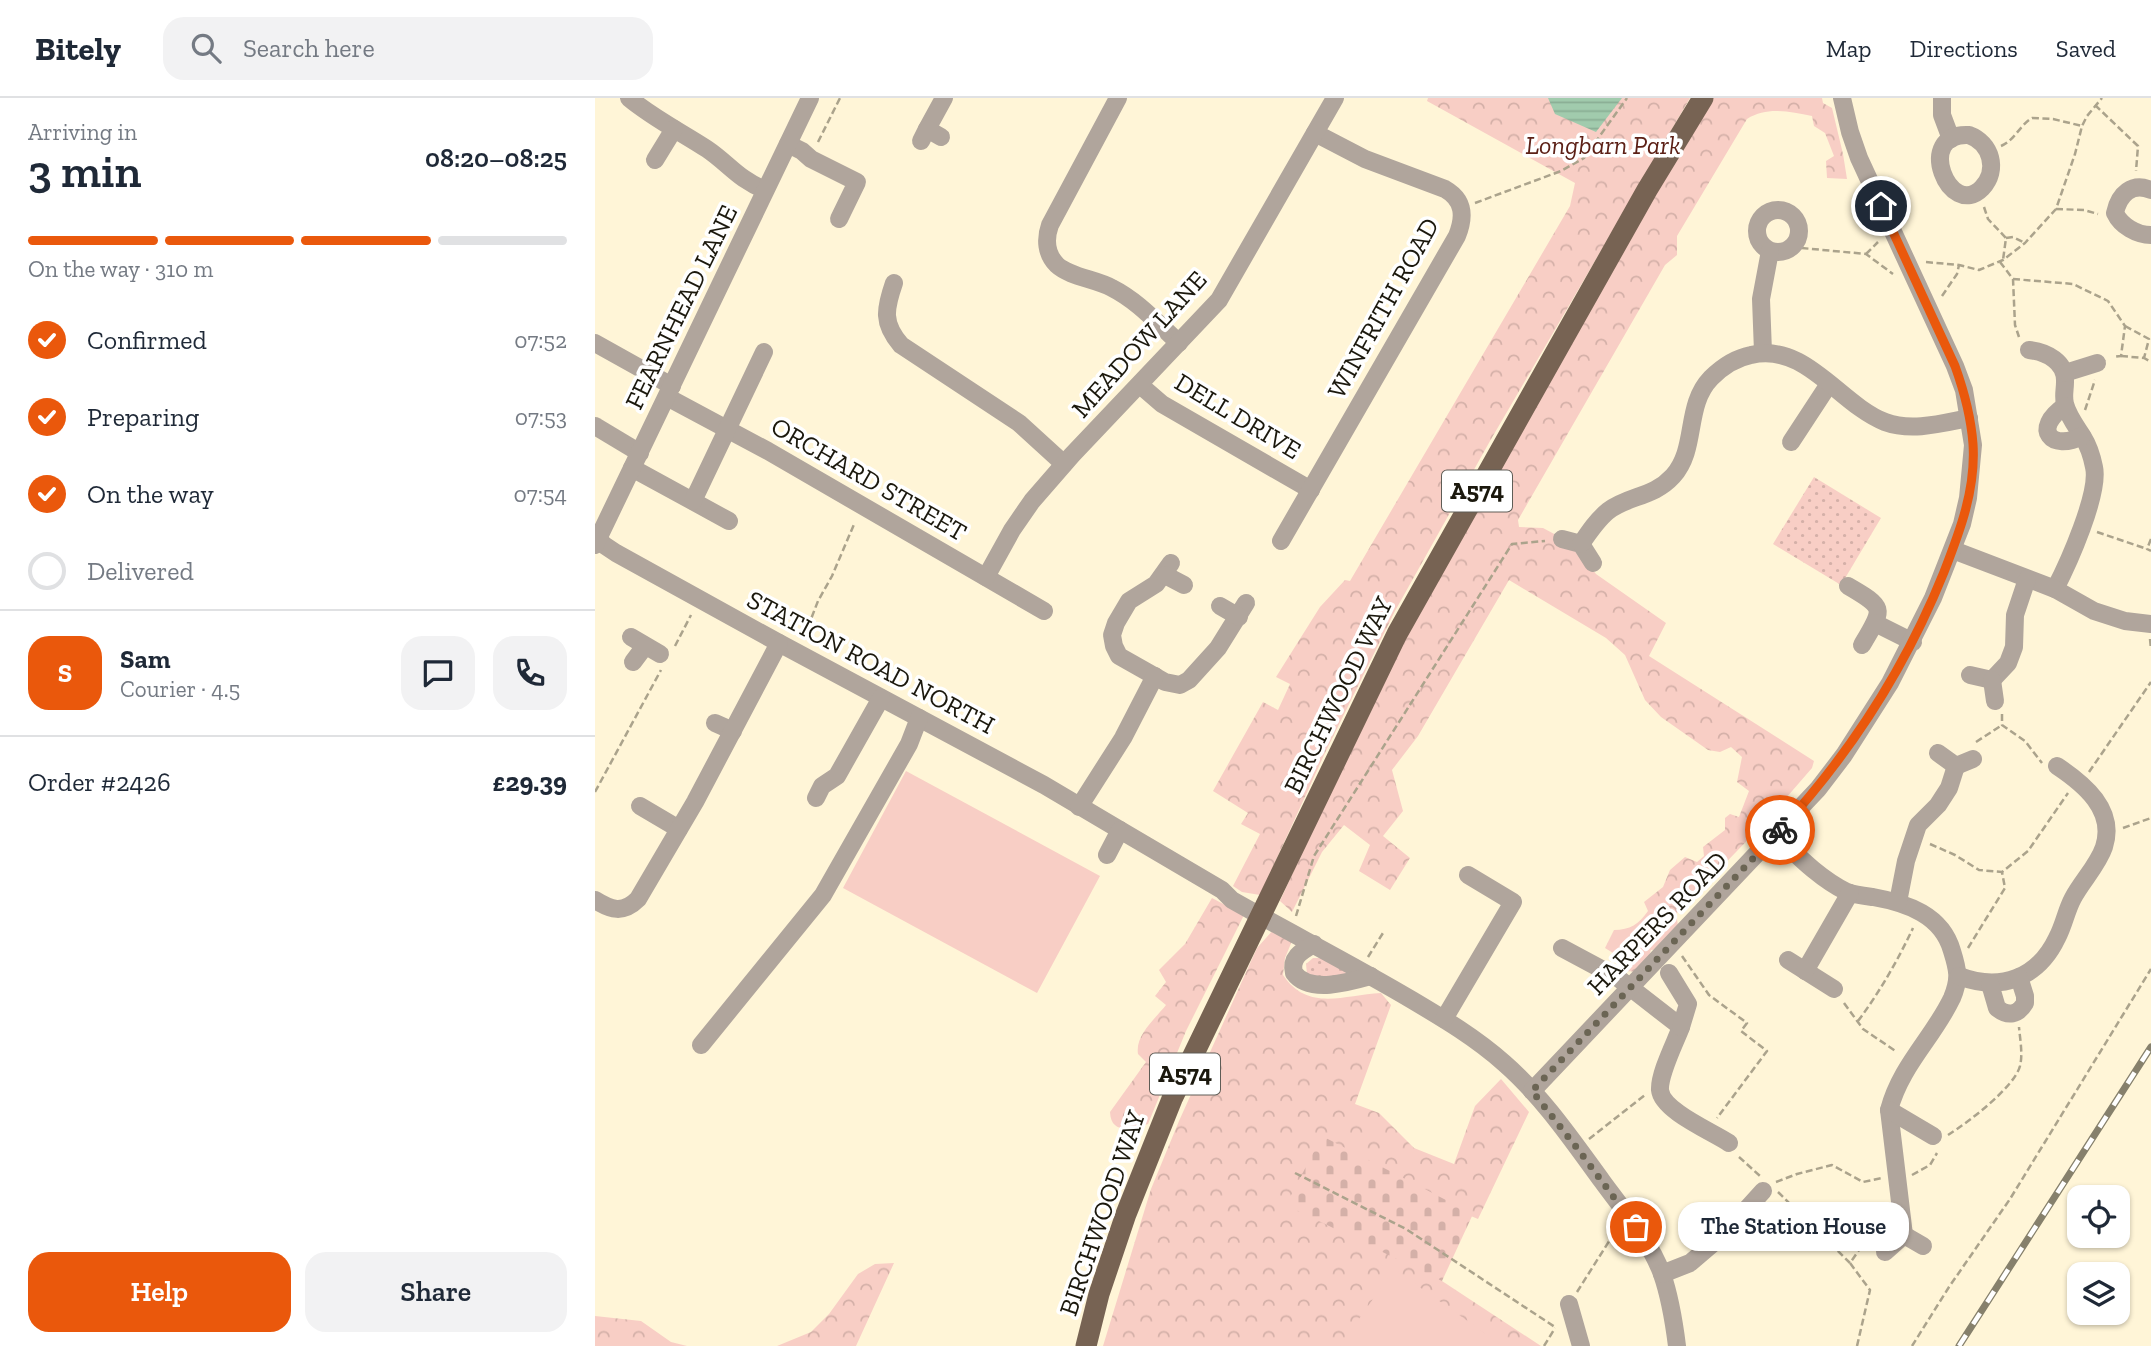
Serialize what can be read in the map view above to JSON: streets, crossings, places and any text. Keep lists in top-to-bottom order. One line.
{"streets":{"main road":["A574","BIRCHWOOD WAY"],"street":["FEARNHEAD LANE","WINFRITH ROAD","MEADOW LANE","DELL DRIVE","ORCHARD STREET","STATION ROAD NORTH","HARPERS ROAD"]},"crossings":[["FEARNHEAD LANE","ORCHARD STREET"],["FEARNHEAD LANE","STATION ROAD NORTH"],["WINFRITH ROAD","MEADOW LANE"],["WINFRITH ROAD","DELL DRIVE"],["MEADOW LANE","DELL DRIVE"],["MEADOW LANE","ORCHARD STREET"],["STATION ROAD NORTH","HARPERS ROAD"]],"parks":["Longbarn Park"],"places":["The Station House"],"page":{"header":"Bitely","search":"Search here","nav":["Map","Directions","Saved"],"heading":["3 min","Arriving in","08:20–08:25"],"panel":["Sam","Courier · 4.5","Order #2426","£29.39"],"bar":"On the way · 310 m","list":[["Confirmed","07:52"],["Preparing","07:53"],["On the way","07:54"],"Delivered"],"round":"S","bubble":"The Station House","buttons":["Help","Share"]}}
